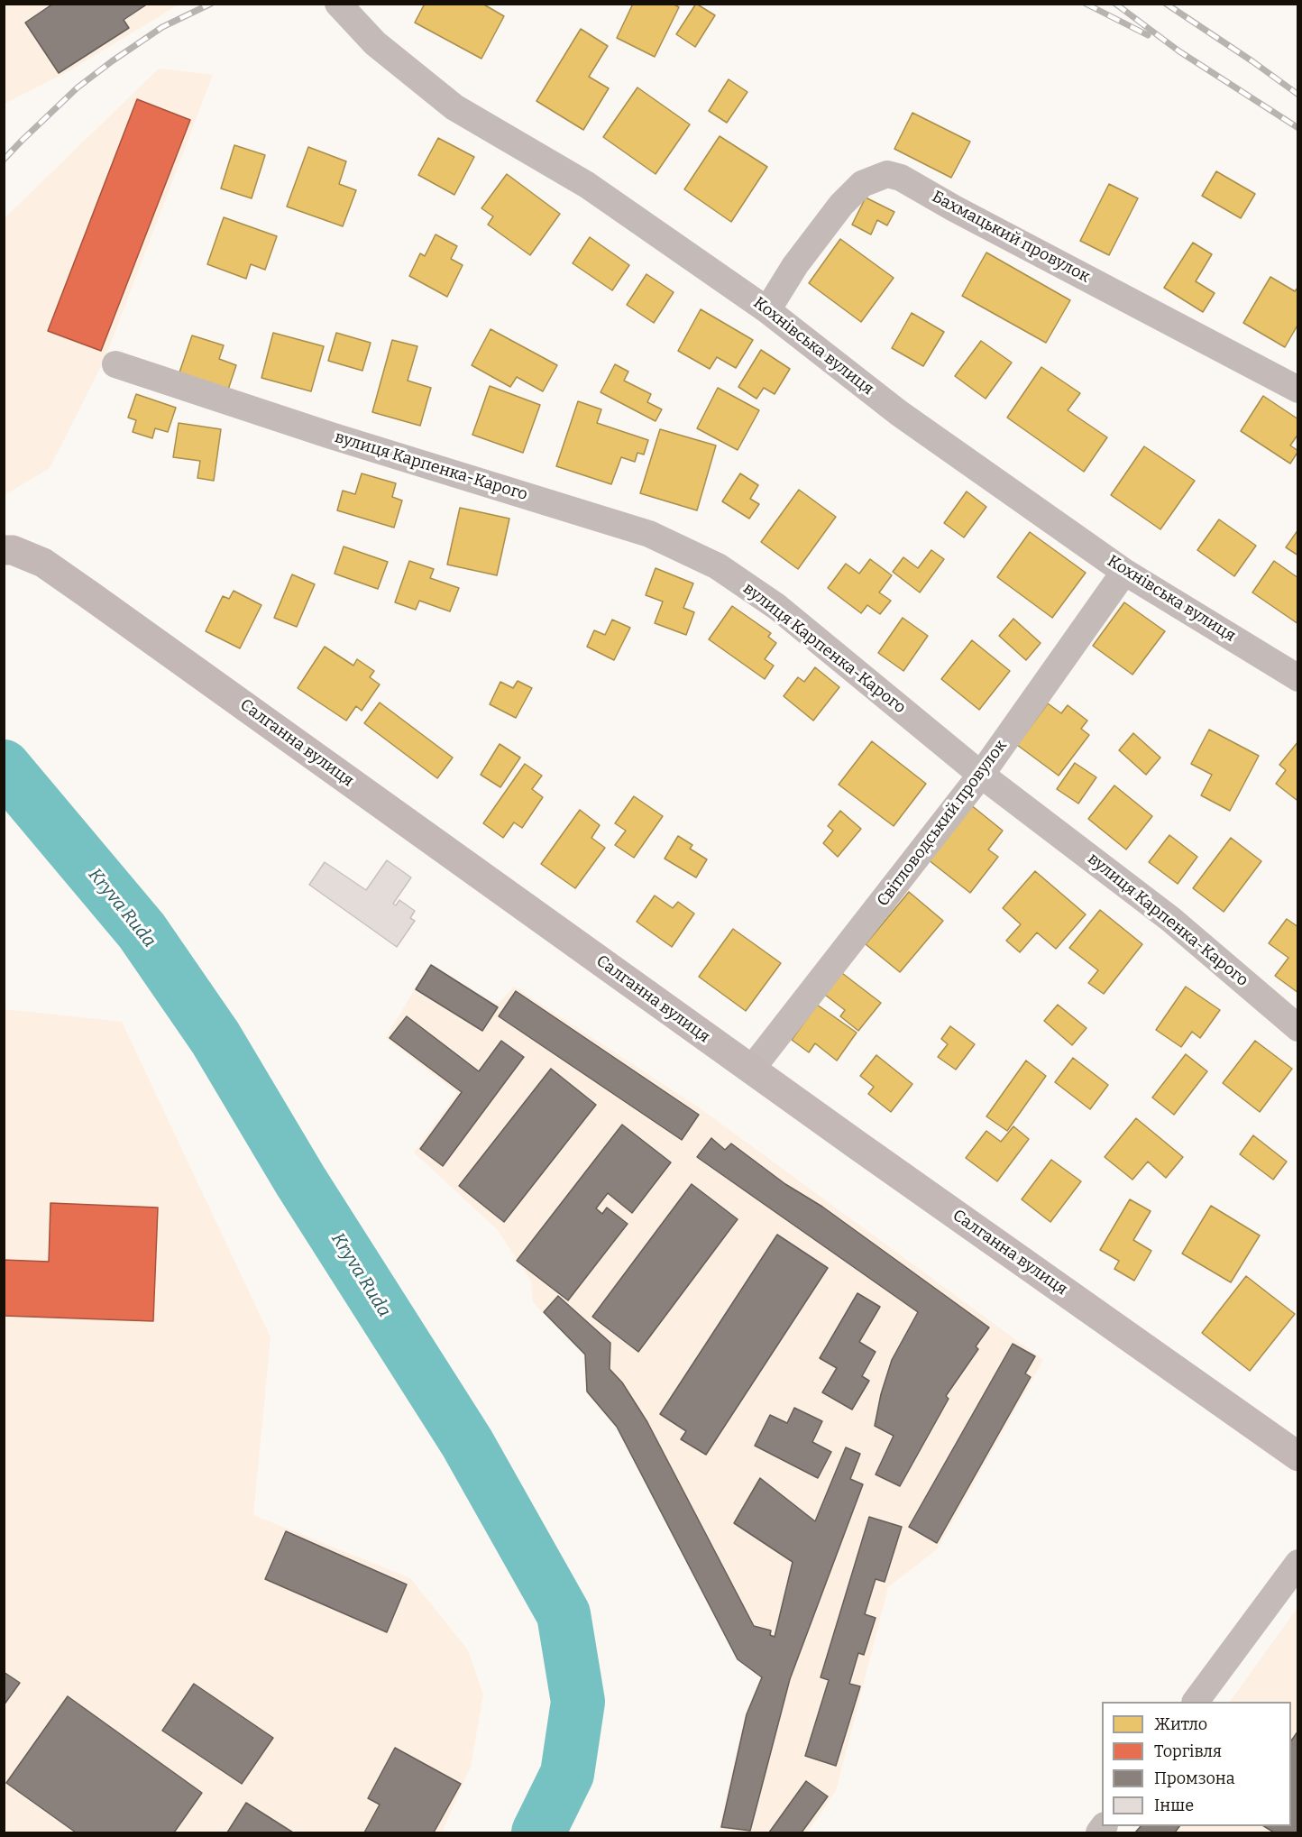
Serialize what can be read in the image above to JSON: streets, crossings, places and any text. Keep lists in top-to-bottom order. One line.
{"streets":{"street":["Бахмацький провулок","Кохнівська вулиця","вулиця Карпенка-Карого","Салганна вулиця","Світловодський провулок"]},"crossings":[["Бахмацький провулок","Кохнівська вулиця"],["Кохнівська вулиця","Світловодський провулок"],["вулиця Карпенка-Карого","Світловодський провулок"],["Салганна вулиця","Світловодський провулок"]],"water":["Kryva Ruda"],"legend":["Житло","Торгівля","Промзона","Інше"]}
